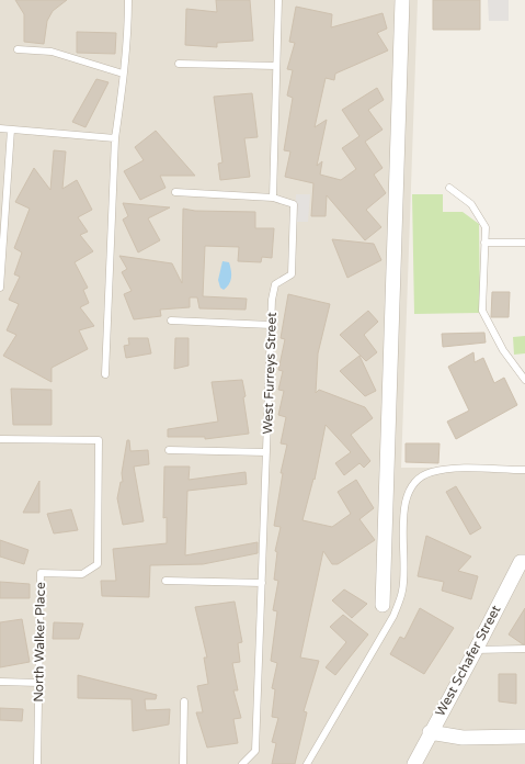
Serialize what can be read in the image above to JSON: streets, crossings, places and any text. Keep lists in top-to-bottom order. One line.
{"streets":{"street":["West Schafer Street"],"lane":["West Furreys Street","North Walker Place"]}}
